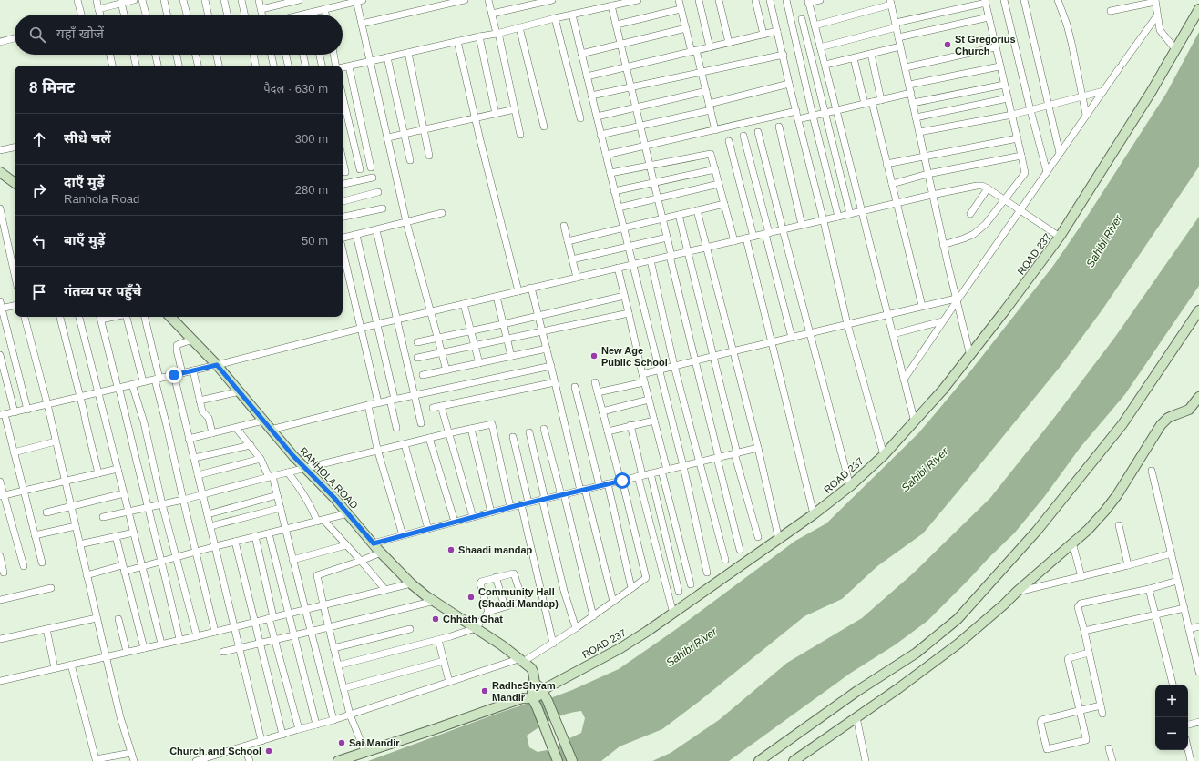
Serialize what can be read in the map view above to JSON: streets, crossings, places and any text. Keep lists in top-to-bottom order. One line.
{"streets":{"street":["ROAD 237","RANHOLA ROAD"]},"crossings":[["ROAD 237","RANHOLA ROAD"]],"water":["Sahibi River"],"places":["St Gregorius Church","New Age Public School","Shaadi mandap","Community Hall (Shaadi Mandap)","Chhath Ghat","RadheShyam Mandir","Sai Mandir","Church and School"],"page":{"search":"यहाँ खोजें","heading":["8 मिनट","पैदल · 630 m"],"list":[["सीधे चलें","300 m"],["दाएँ मुड़ें","Ranhola Road","280 m"],["बाएँ मुड़ें","50 m"],"गंतव्य पर पहुँचे"],"map_buttons":["+","−"]}}
